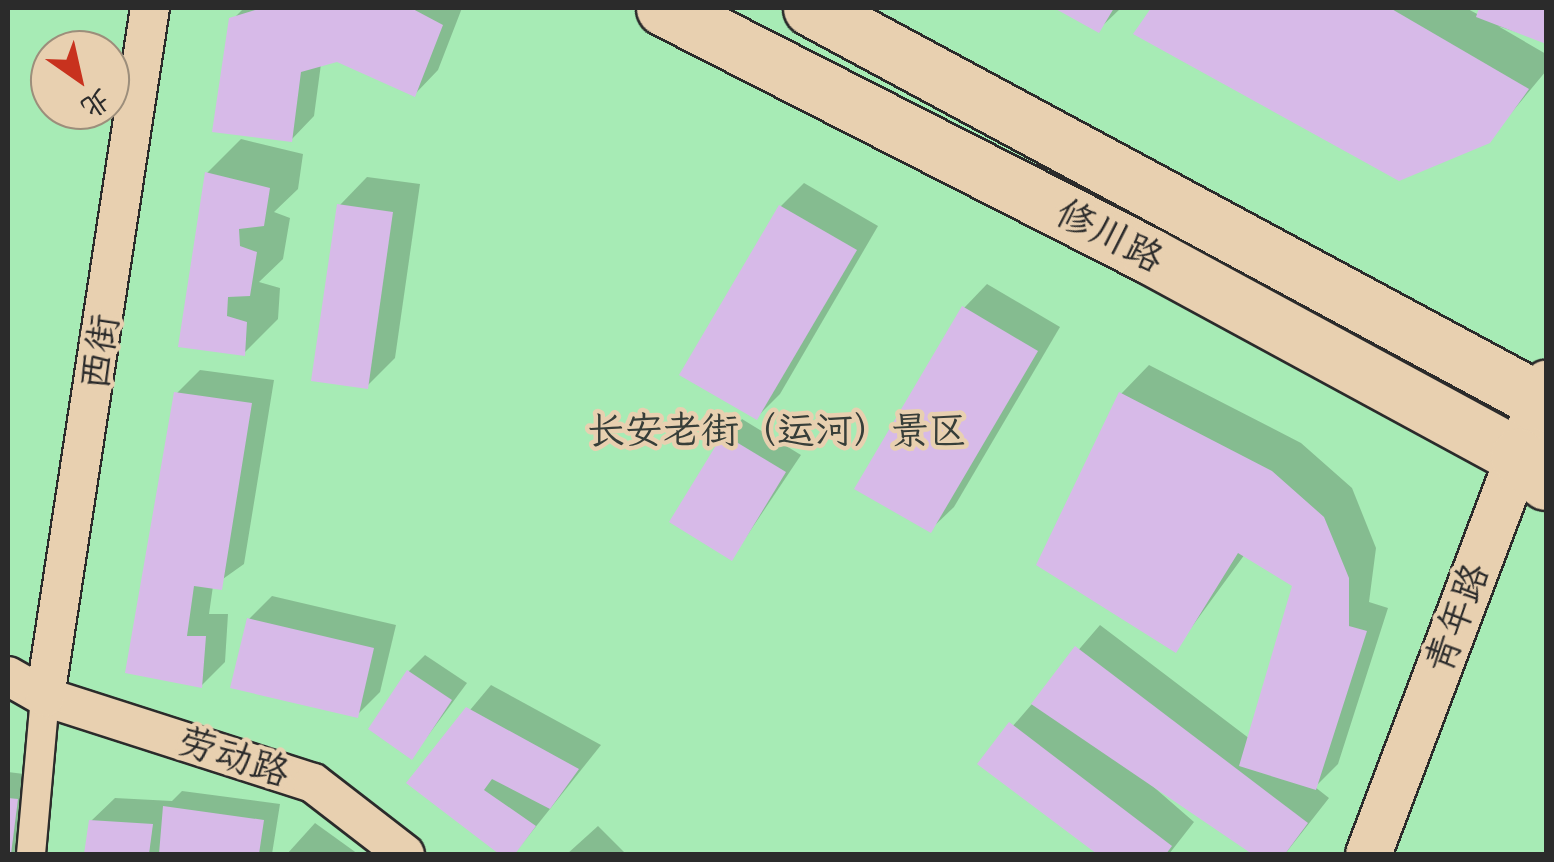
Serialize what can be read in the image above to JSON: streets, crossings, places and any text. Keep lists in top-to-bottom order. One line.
{"streets":{"main road":["修川路"],"street":["西街","青年路","劳动路"]},"crossings":[["修川路","青年路"],["西街","劳动路"]],"parks":["长安老街（运河）景区"],"north":"bottom right"}
